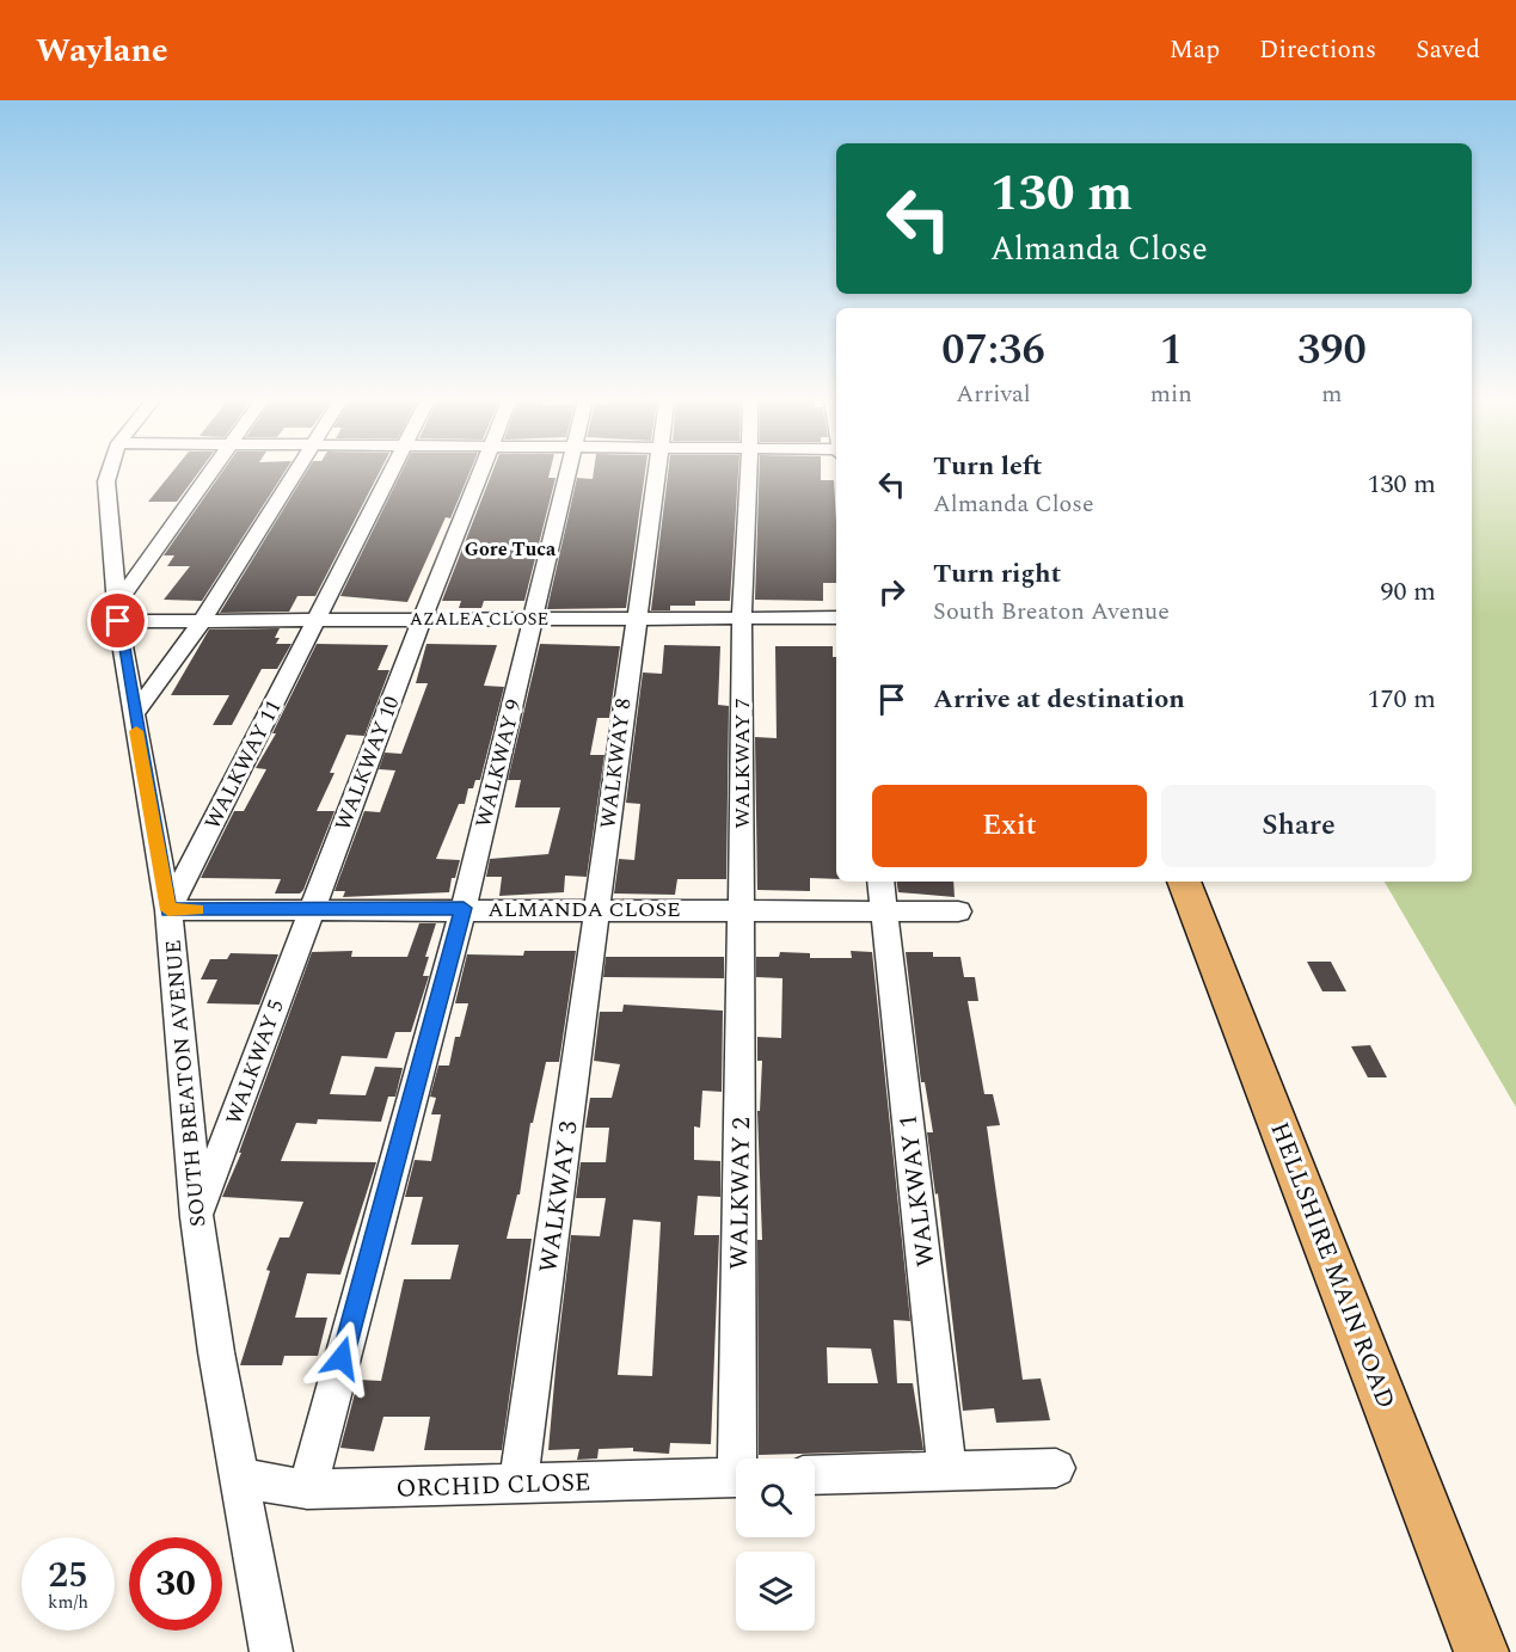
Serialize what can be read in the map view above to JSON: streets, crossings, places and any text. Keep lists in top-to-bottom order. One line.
{"streets":{"main road":["HELLSHIRE MAIN ROAD"],"street":["AZALEA CLOSE","WALKWAY 10","WALKWAY 9","WALKWAY 8","WALKWAY 7","WALKWAY 11","ALMANDA CLOSE","WALKWAY 5","SOUTH BREATON AVENUE","WALKWAY 1","WALKWAY 2","WALKWAY 3","ORCHID CLOSE"]},"crossings":[["AZALEA CLOSE","WALKWAY 10"],["AZALEA CLOSE","WALKWAY 9"],["AZALEA CLOSE","WALKWAY 8"],["AZALEA CLOSE","WALKWAY 7"],["AZALEA CLOSE","WALKWAY 11"],["AZALEA CLOSE","SOUTH BREATON AVENUE"],["WALKWAY 10","ALMANDA CLOSE"],["WALKWAY 10","WALKWAY 5"],["WALKWAY 9","ALMANDA CLOSE"],["WALKWAY 9","ORCHID CLOSE"],["WALKWAY 8","ALMANDA CLOSE"],["WALKWAY 8","WALKWAY 3"],["WALKWAY 7","ALMANDA CLOSE"],["WALKWAY 7","WALKWAY 2"],["WALKWAY 11","ALMANDA CLOSE"],["WALKWAY 11","SOUTH BREATON AVENUE"],["ALMANDA CLOSE","WALKWAY 5"],["ALMANDA CLOSE","SOUTH BREATON AVENUE"],["ALMANDA CLOSE","WALKWAY 1"],["ALMANDA CLOSE","WALKWAY 2"],["ALMANDA CLOSE","WALKWAY 3"],["WALKWAY 5","SOUTH BREATON AVENUE"],["SOUTH BREATON AVENUE","ORCHID CLOSE"],["WALKWAY 3","ORCHID CLOSE"]],"districts":["Gore Tuca"],"page":{"header":"Waylane","nav":["Map","Directions","Saved"],"turn":["130 m","Almanda Close"],"eta":["07:36","Arrival","1","min","390","m"],"list":[{"name":"Turn left","note":"Almanda Close","value":"130 m"},{"name":"Turn right","note":"South Breaton Avenue","value":"90 m"},{"name":"Arrive at destination","value":"170 m"}],"buttons":["Exit","Share"],"speed":"25 km/h","limit":"30"}}
